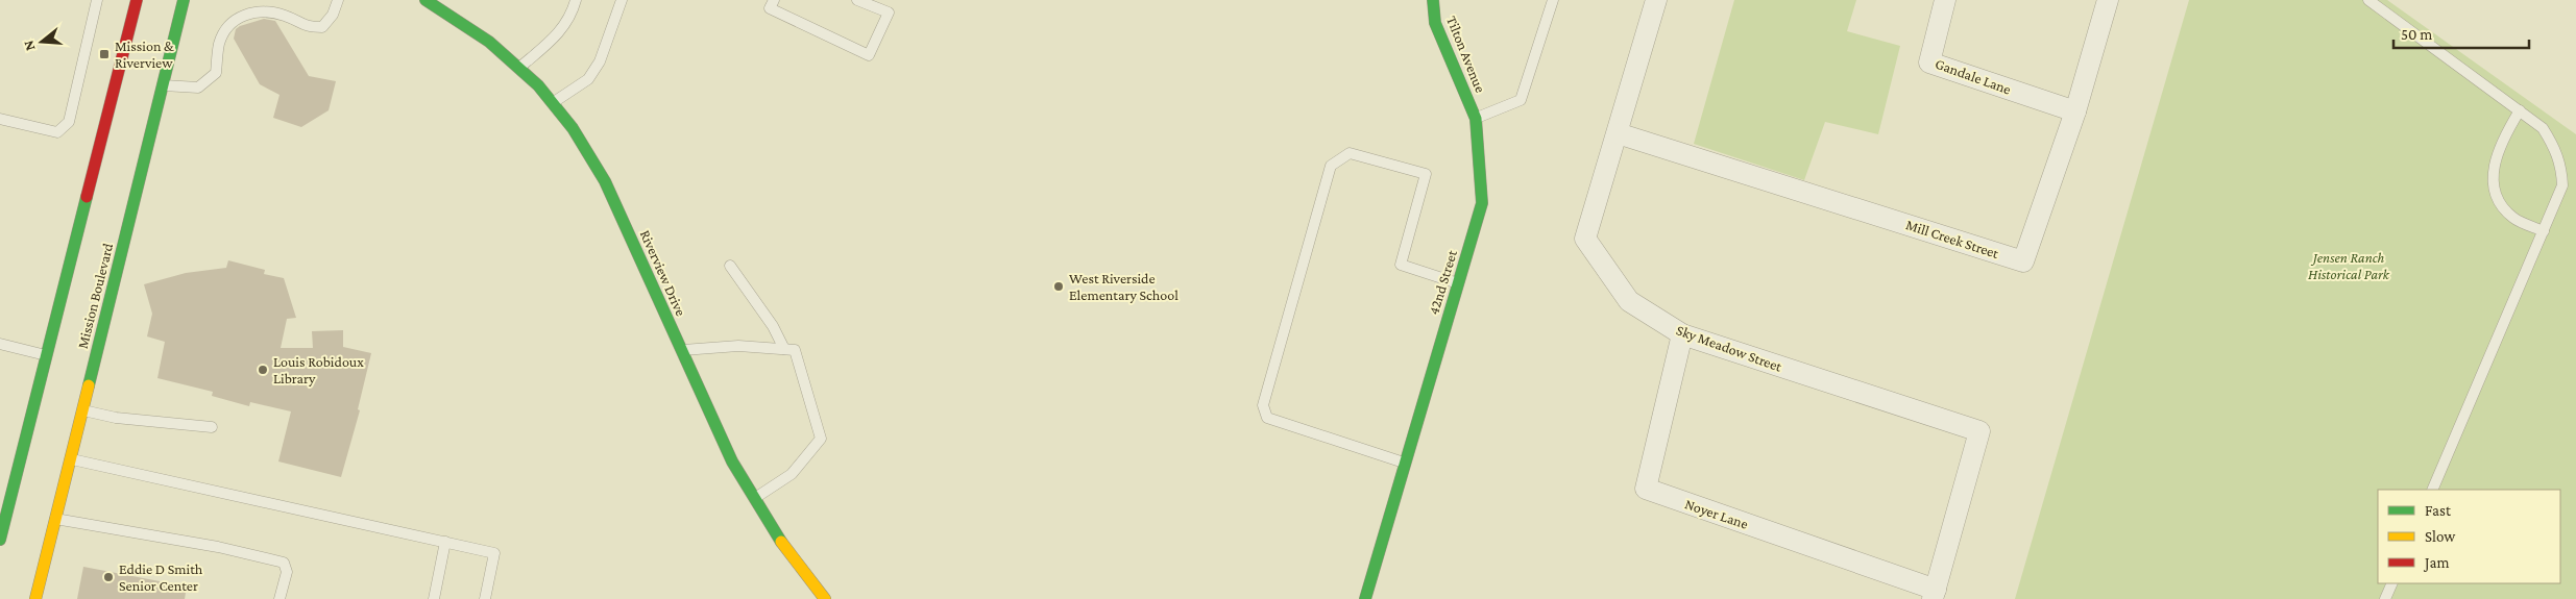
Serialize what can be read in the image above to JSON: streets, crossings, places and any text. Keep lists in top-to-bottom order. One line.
{"streets":{"main road":["Tilton Avenue","Riverview Drive","42nd Street","Mission Boulevard"],"street":["Gandale Lane","Mill Creek Street","Sky Meadow Street","Noyer Lane"]},"crossings":[["Tilton Avenue","42nd Street"],["Gandale Lane","Mill Creek Street"],["Mill Creek Street","Sky Meadow Street"],["Sky Meadow Street","Noyer Lane"]],"parks":["Jensen Ranch Historical Park"],"places":{"transit":["Mission & Riverview"],"other":["West Riverside Elementary School","Louis Robidoux Library","Eddie D Smith Senior Center"]},"legend":["Fast","Slow","Jam"],"scale_bar":"50 m","north":"left"}
